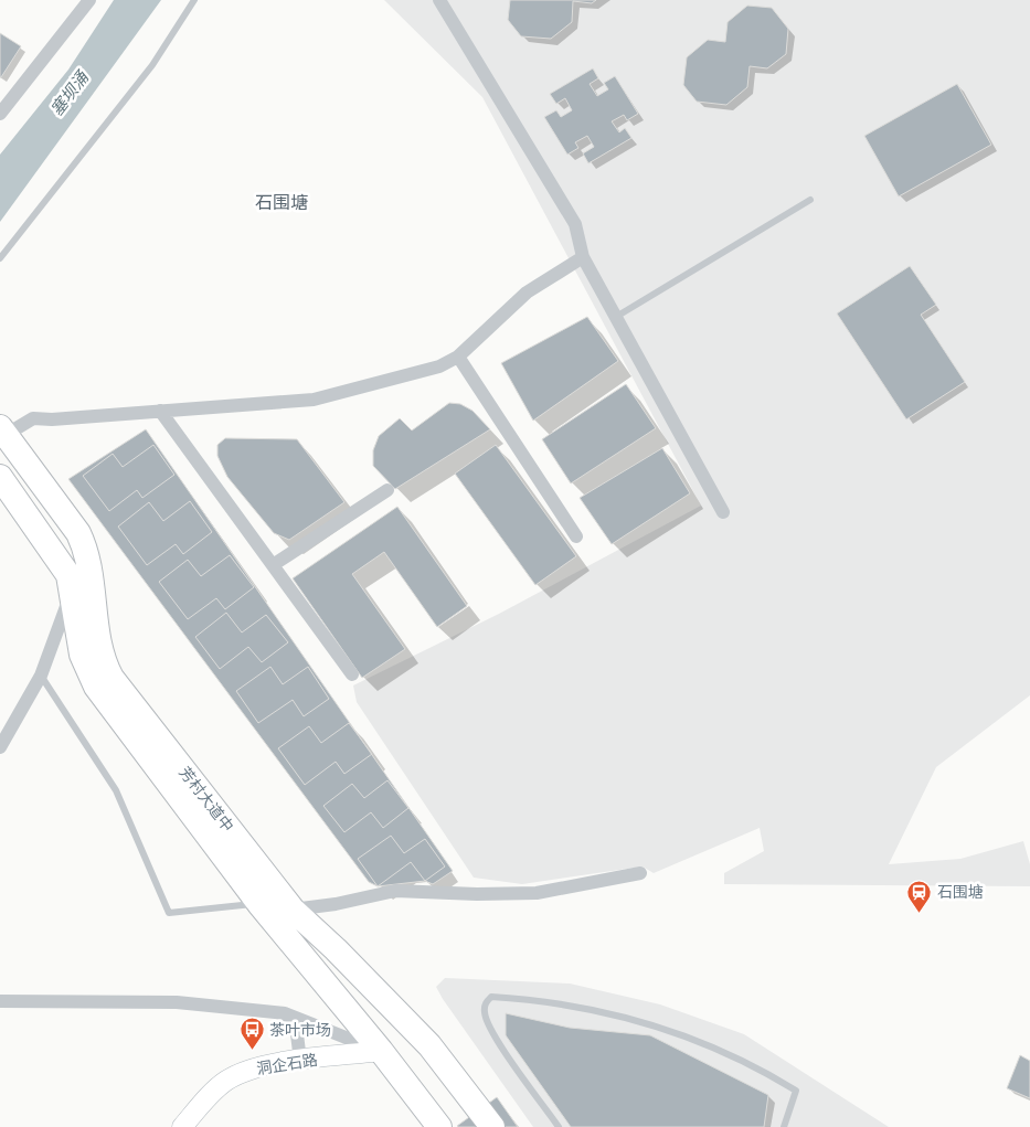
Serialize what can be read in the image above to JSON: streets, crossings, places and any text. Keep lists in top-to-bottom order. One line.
{"streets":{"highway":["芳村大道中"],"street":["洞企石路"]},"crossings":[["芳村大道中","洞企石路"]],"districts":["石围塘"],"water":["塞坝涌"],"places":{"station":["石围塘"],"bus stop":["茶叶市场"]}}
